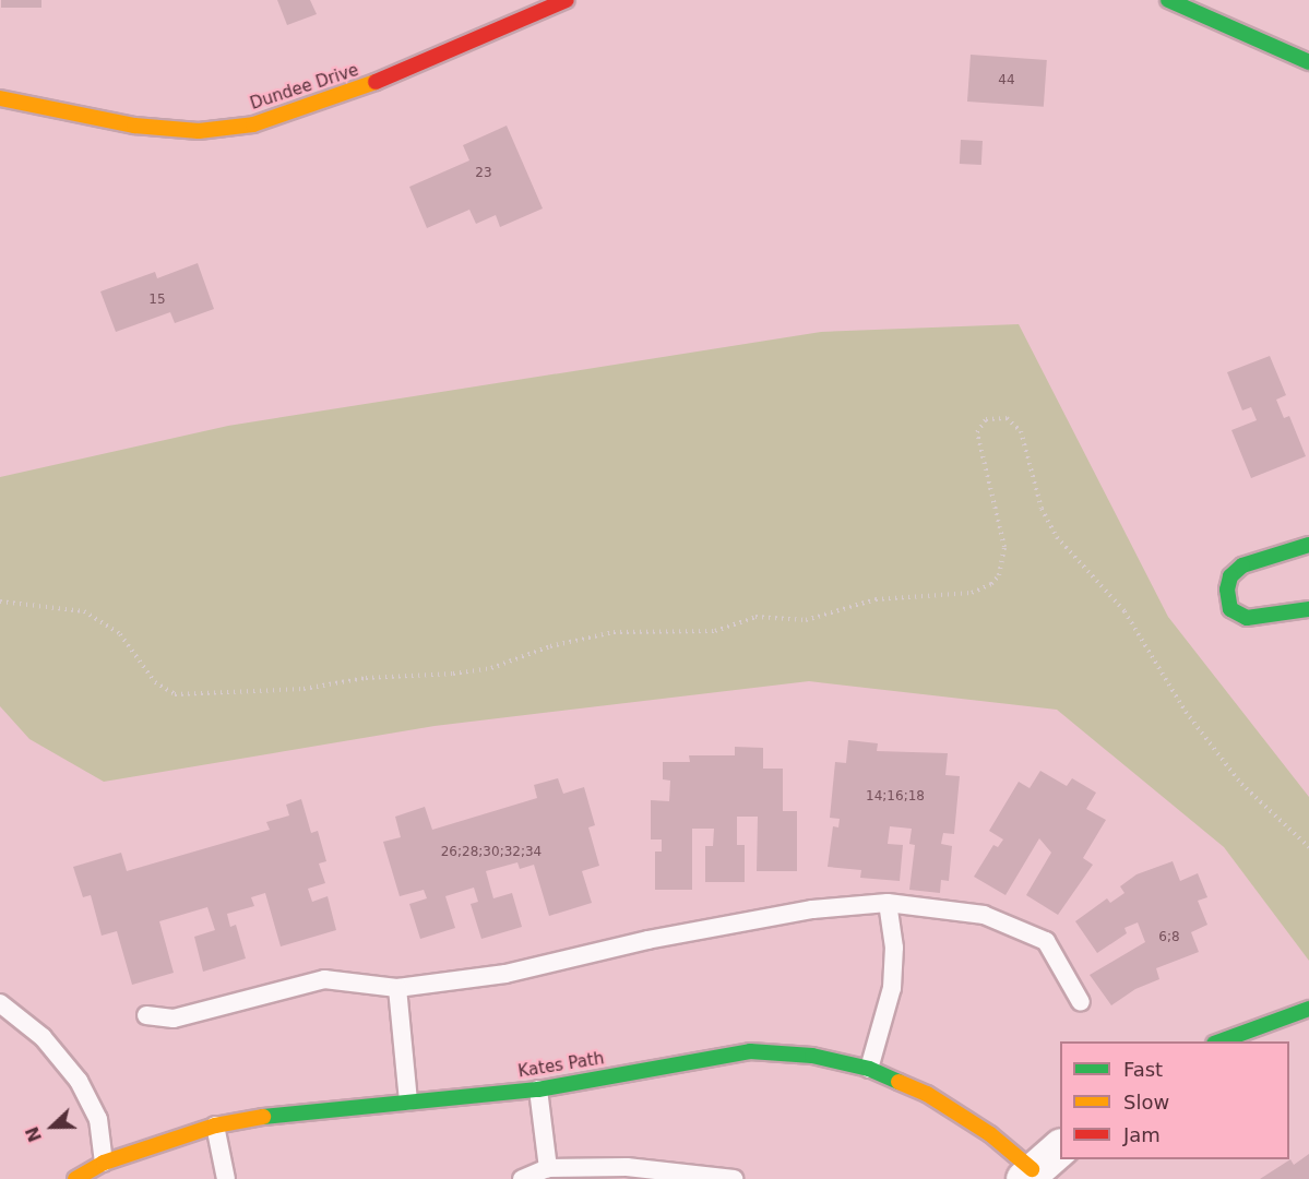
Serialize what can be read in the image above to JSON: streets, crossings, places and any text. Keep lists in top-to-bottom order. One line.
{"streets":{"street":["Dundee Drive","Kates Path"]},"house_numbers":["44","23","15","14;16;18","26;28;30;32;34","6;8"],"legend":["Fast","Slow","Jam"],"north":"left"}
